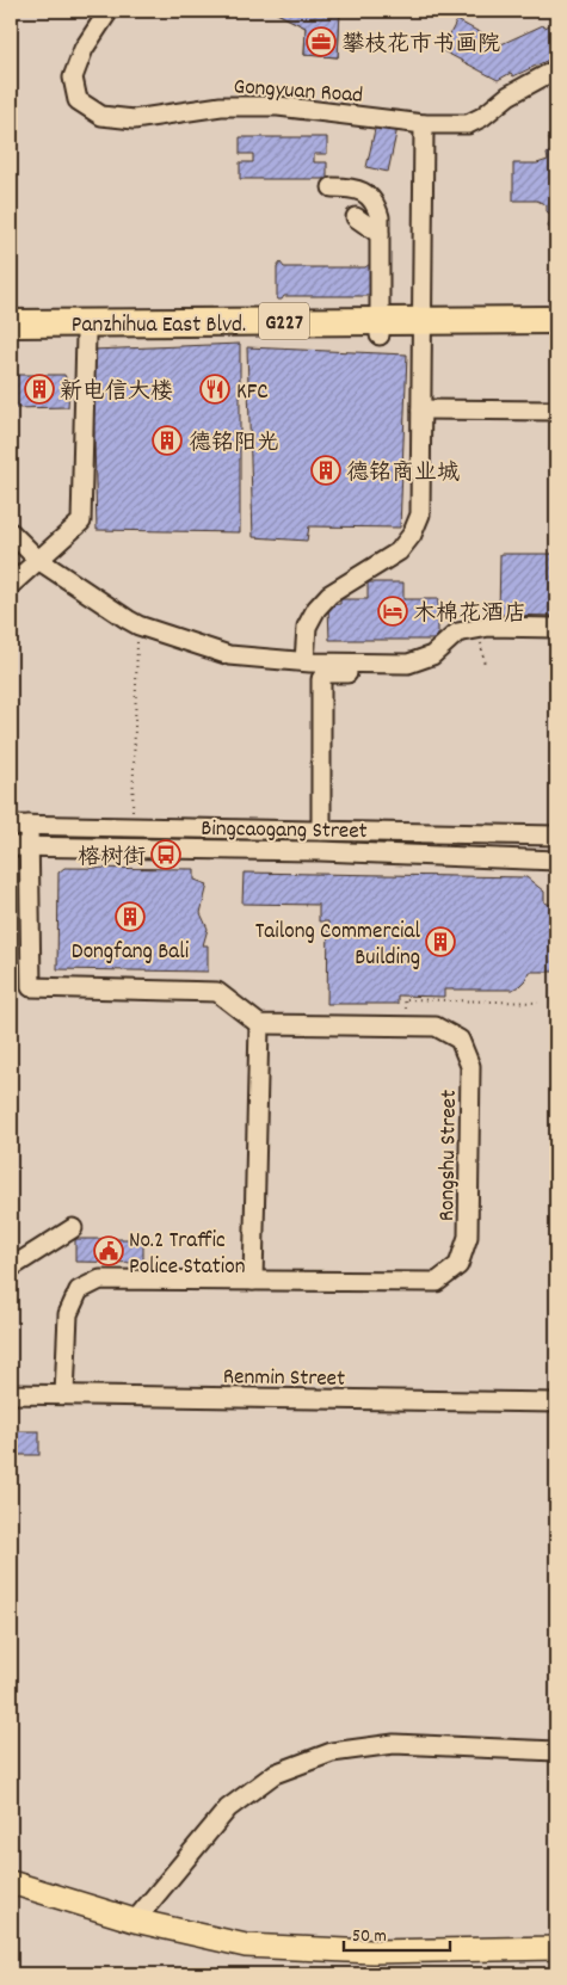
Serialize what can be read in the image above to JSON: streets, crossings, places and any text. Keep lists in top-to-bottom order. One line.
{"streets":{"highway":["G227","Panzhihua East Blvd."],"street":["Gongyuan Road","Bingcaogang Street","Rongshu Street","Renmin Street"]},"crossings":[["Rongshu Street","Renmin Street"]],"places":{"office":["攀枝花市书画院"],"building":["新电信大楼","德铭阳光","德铭商业城","Dongfang Bali","Tailong Commercial Building"],"restaurant":["KFC"],"hotel":["木棉花酒店"],"bus stop":["榕树街"],"public building":["No.2 Traffic Police Station"]},"scale_bar":"50 m"}
